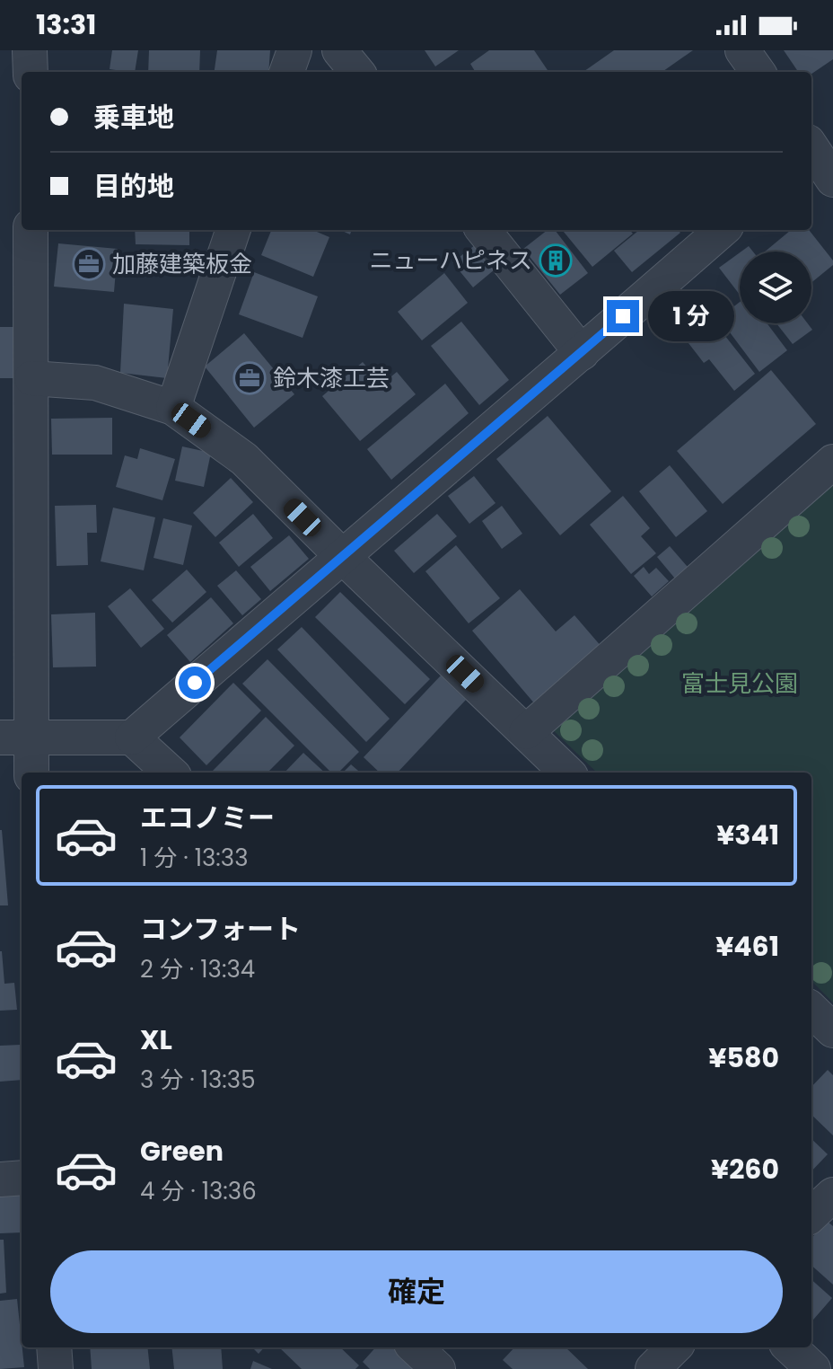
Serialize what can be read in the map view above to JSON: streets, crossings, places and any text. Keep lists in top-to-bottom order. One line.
{"parks":["富士見公園"],"places":{"building":["ニューハピネス"],"office":["加藤建築板金","鈴木漆工芸"]},"page":{"status":"13:31","banner":["乗車地","目的地"],"bubble":"1 分","list":[{"name":"エコノミー","note":"1 分 · 13:33","value":"¥341"},{"name":"コンフォート","note":"2 分 · 13:34","value":"¥461"},{"name":"XL","note":"3 分 · 13:35","value":"¥580"},{"name":"Green","note":"4 分 · 13:36","value":"¥260"}],"buttons":"確定"}}
